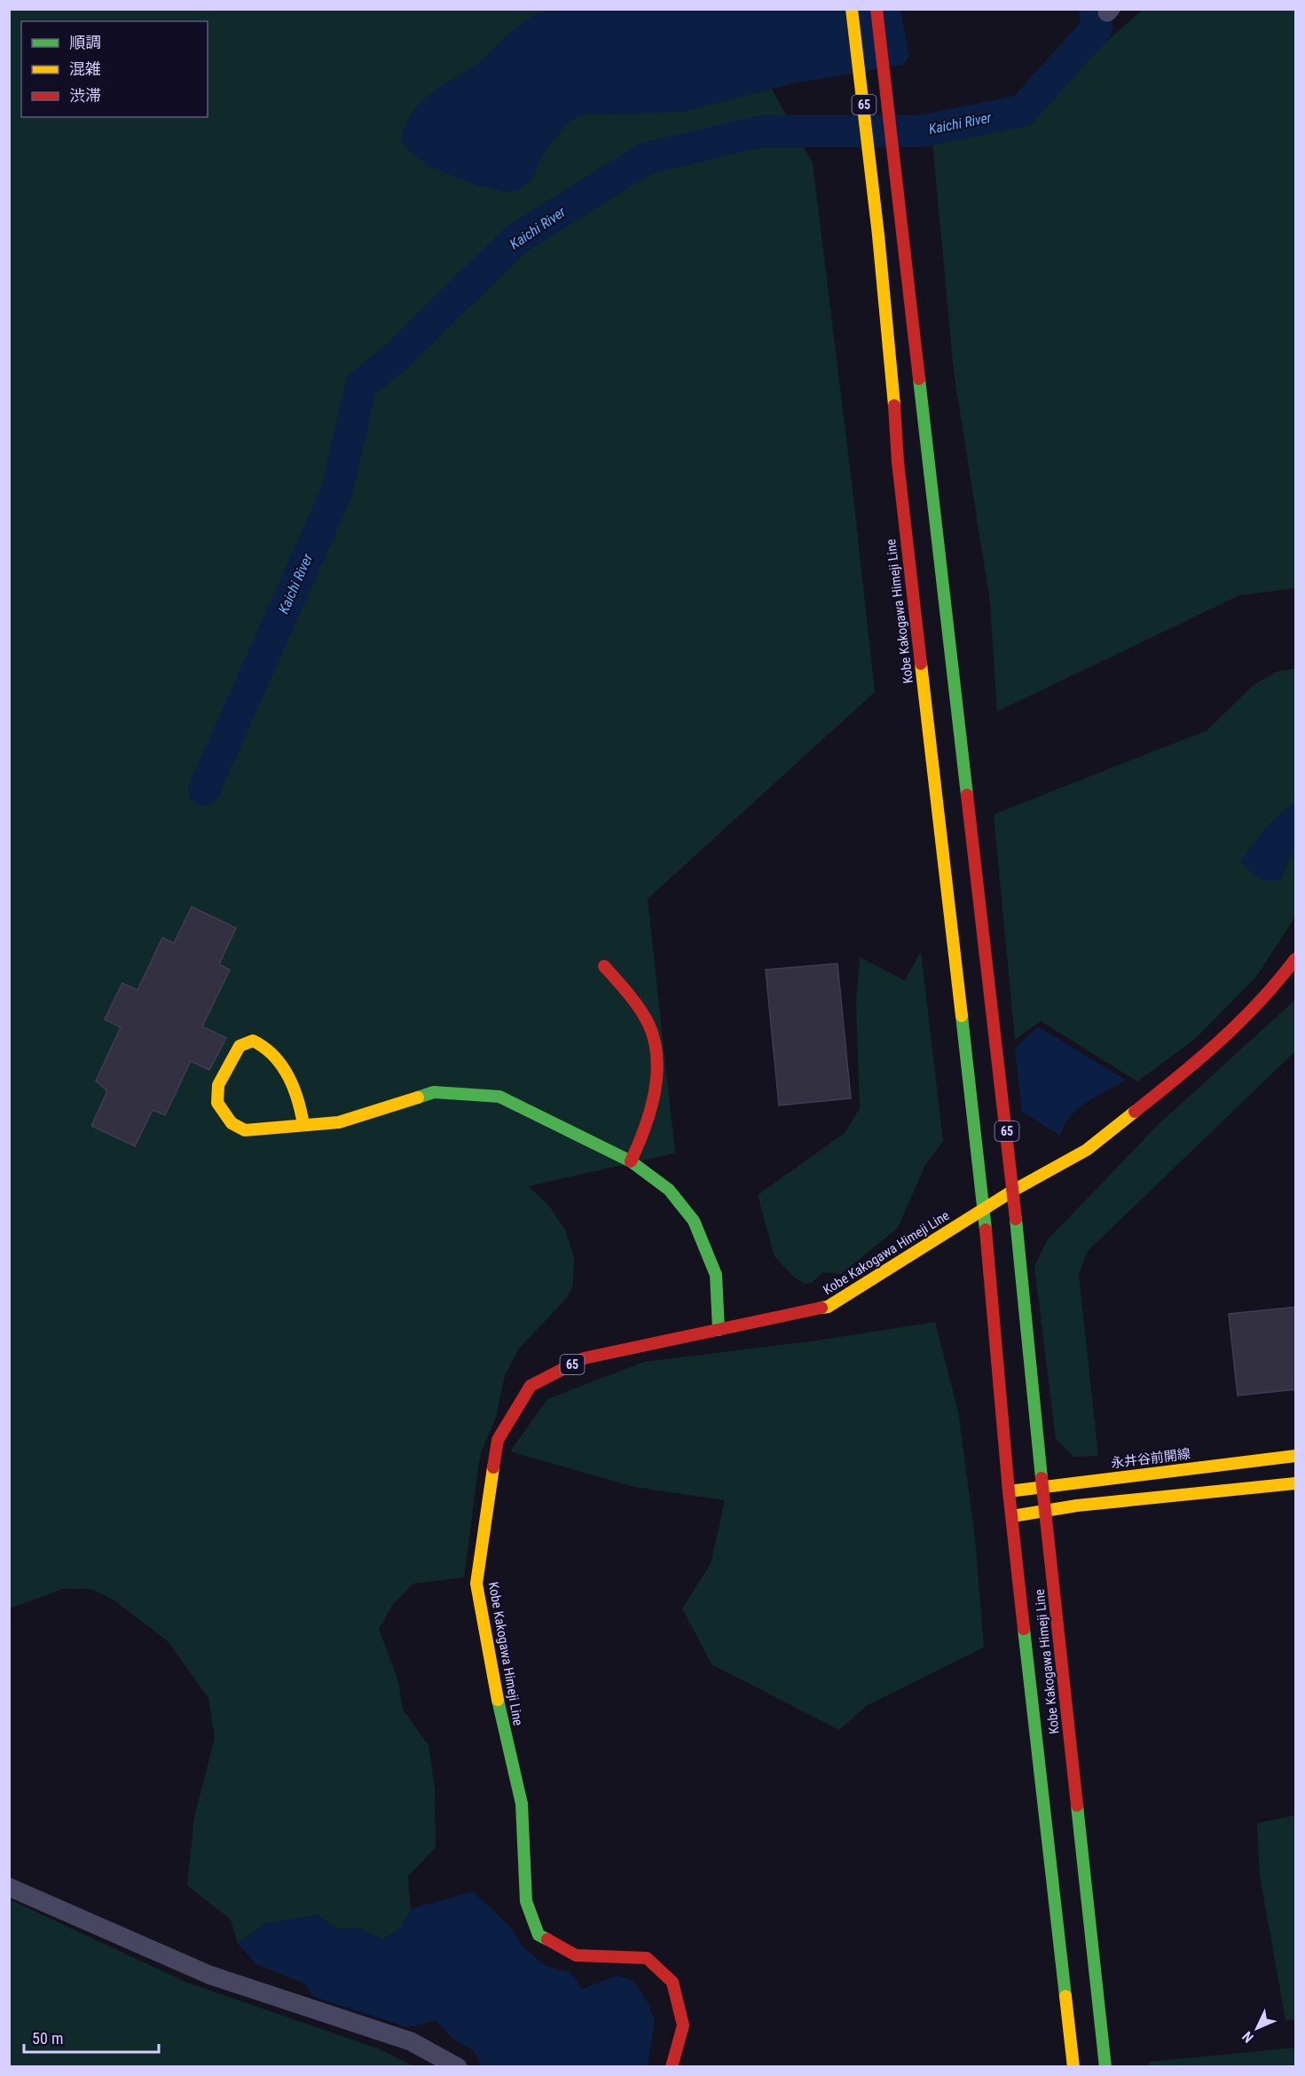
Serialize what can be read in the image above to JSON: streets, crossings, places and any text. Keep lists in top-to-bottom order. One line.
{"streets":{"main road":["65","Kobe Kakogawa Himeji Line","永井谷前開線"]},"crossings":[["Kobe Kakogawa Himeji Line","永井谷前開線"]],"water":["Kaichi River"],"legend":["順調","混雑","渋滞"],"scale_bar":"50 m","north":"bottom left"}
